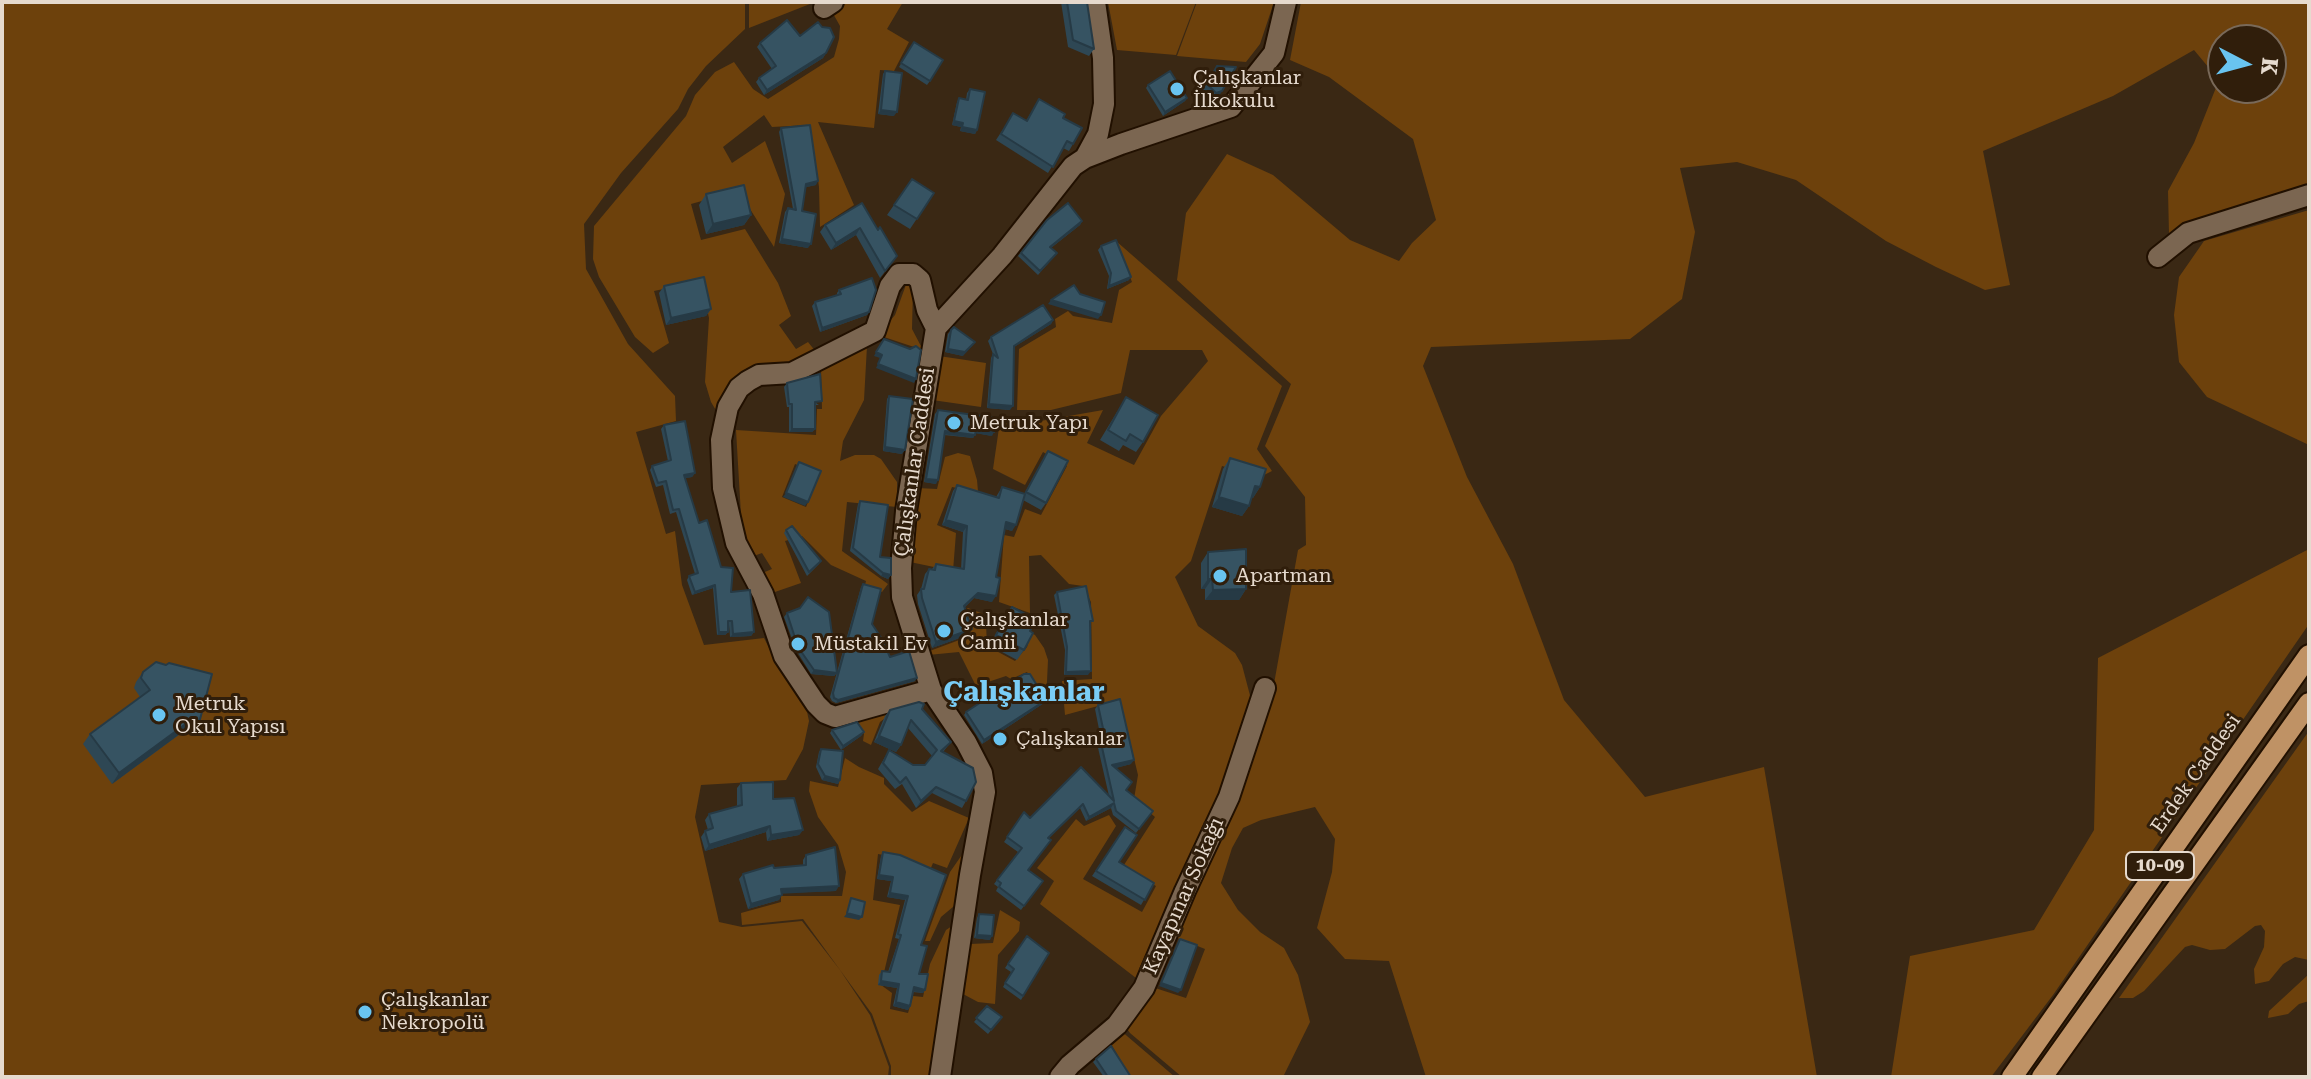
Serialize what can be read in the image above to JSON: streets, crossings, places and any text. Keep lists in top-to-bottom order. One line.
{"streets":{"main road":["Erdek Caddesi","10-09"],"street":["Çalışkanlar Caddesi","Kayapınar Sokağı"]},"districts":["Çalışkanlar"],"places":["Çalışkanlar İlkokulu","Metruk Yapı","Apartman","Çalışkanlar Camii","Müstakil Ev","Metruk Okul Yapısı","Çalışkanlar","Çalışkanlar Nekropolü"],"north":"right"}
